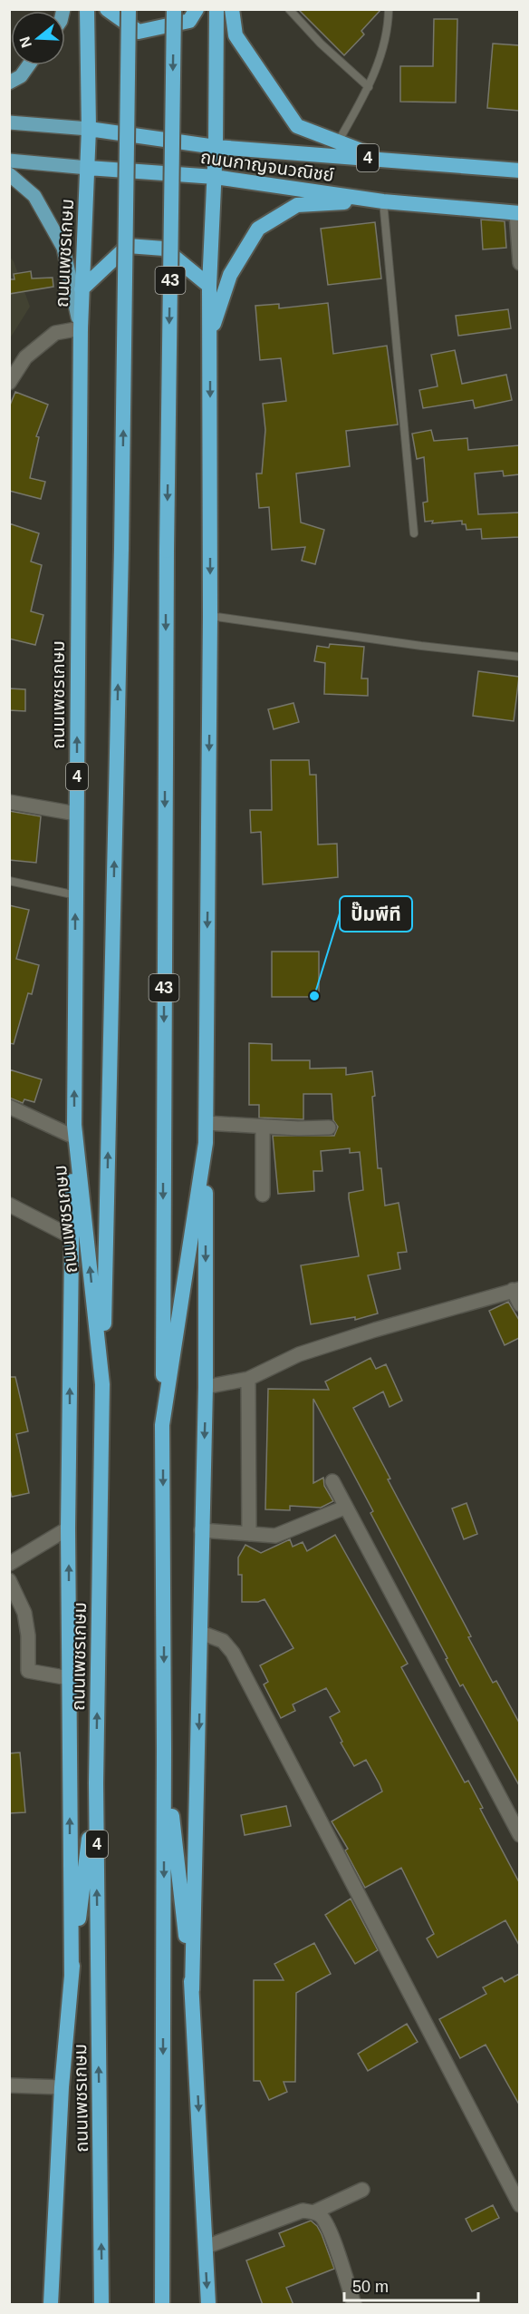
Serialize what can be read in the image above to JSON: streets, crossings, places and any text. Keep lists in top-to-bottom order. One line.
{"streets":{"highway":["4","ถนนกาญจนวณิชย์","ถนนเพชรเกษม","43"]},"crossings":[["ถนนกาญจนวณิชย์","ถนนเพชรเกษม"]],"places":["ปั๊มพีที"],"scale_bar":"50 m","north":"left"}
